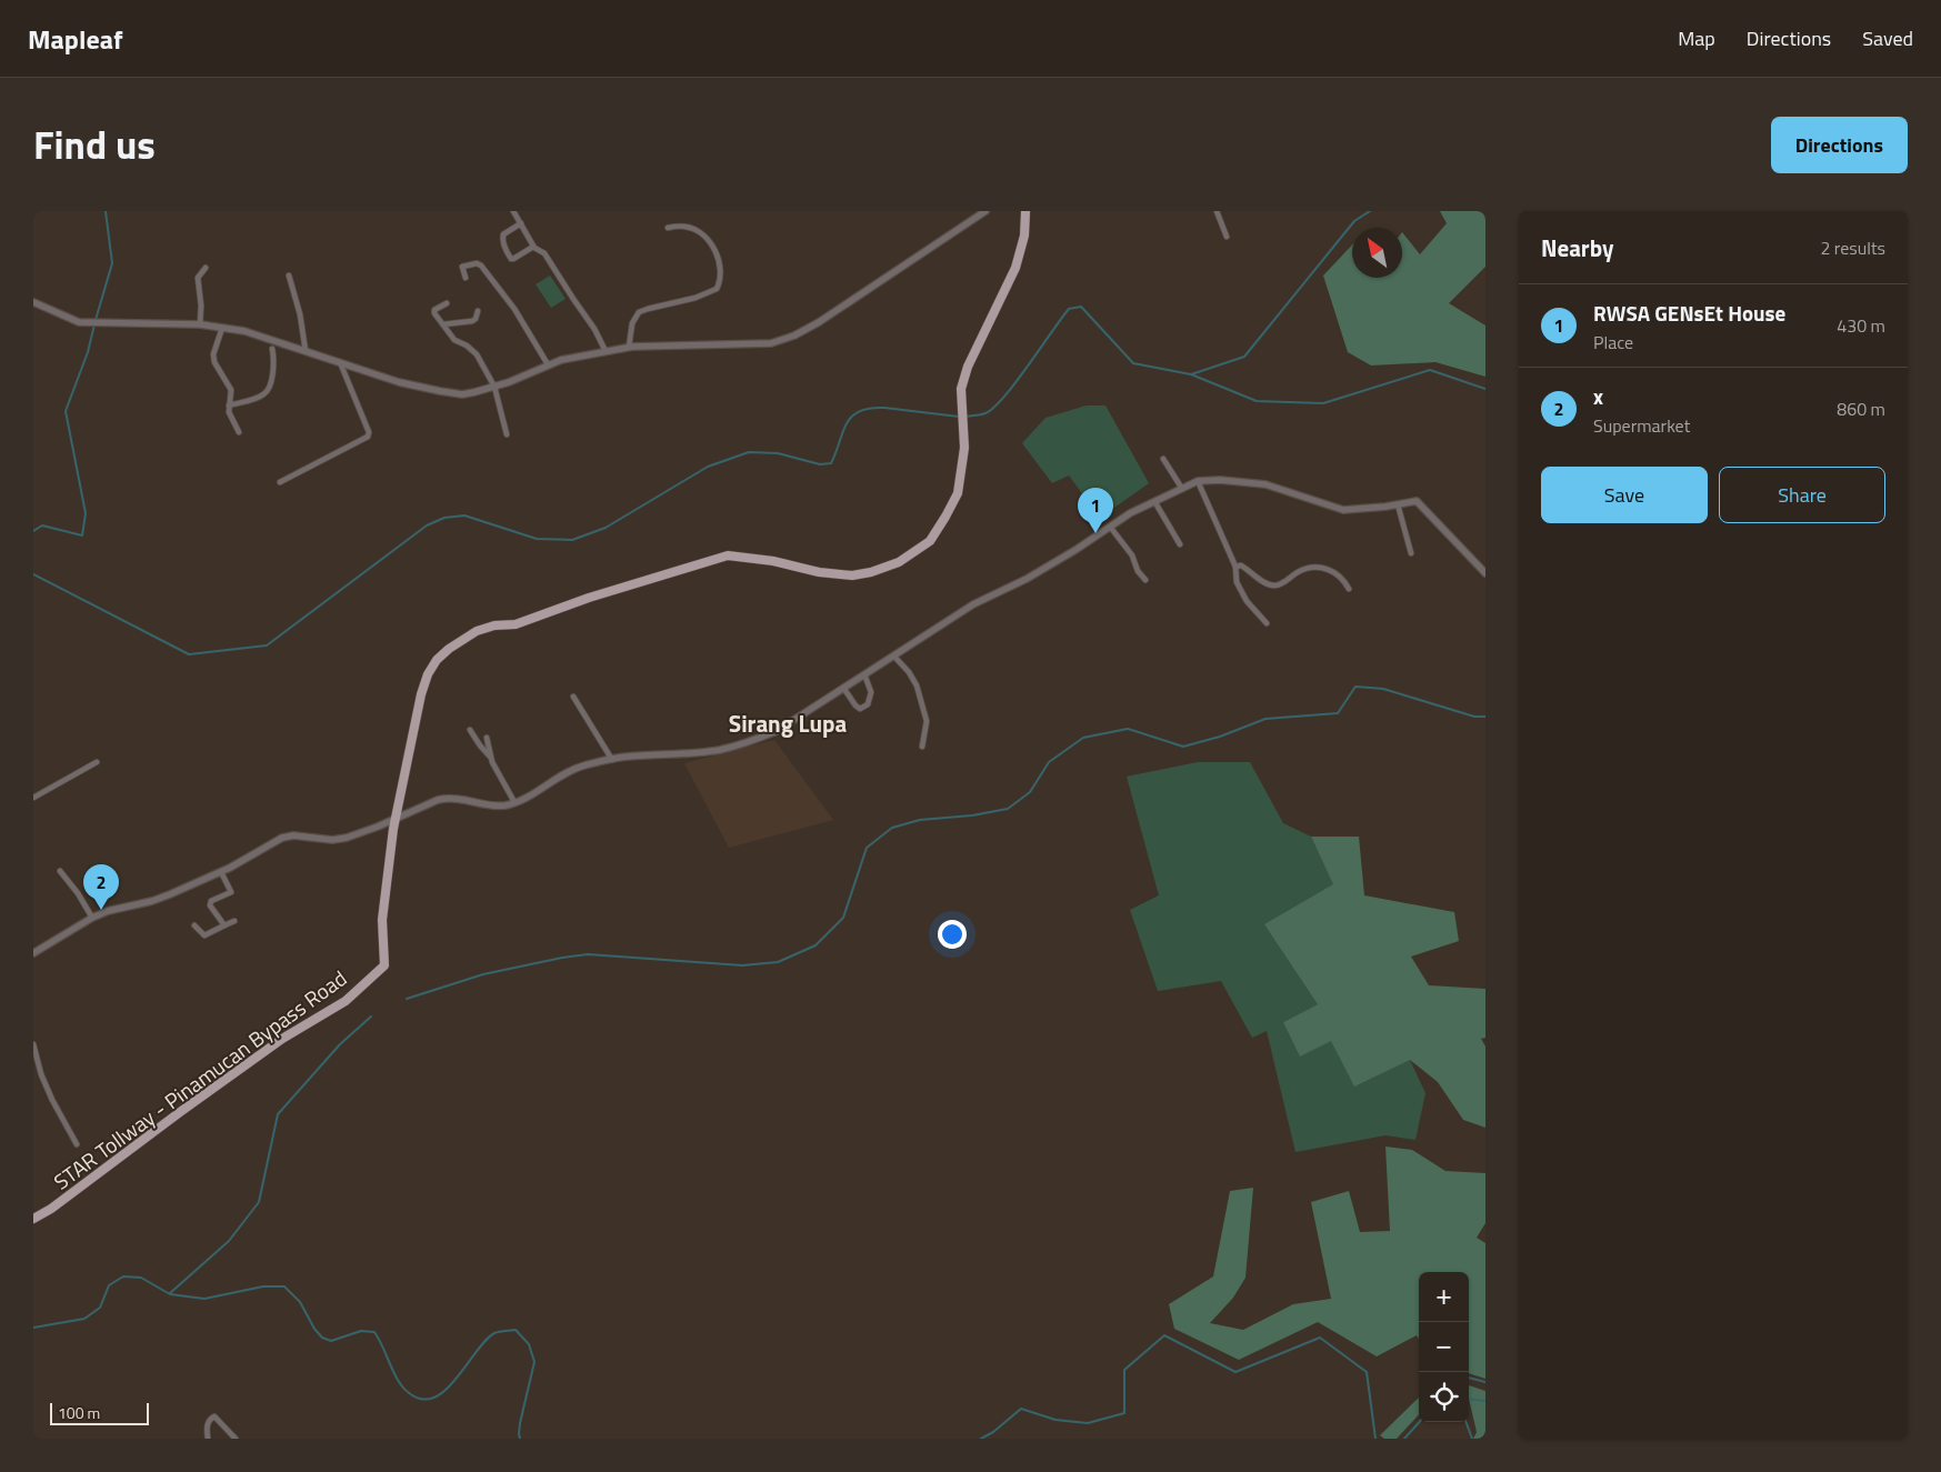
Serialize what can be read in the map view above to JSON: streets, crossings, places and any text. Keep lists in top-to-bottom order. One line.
{"streets":{"main road":["STAR Tollway - Pinamucan Bypass Road"]},"districts":["Sirang Lupa"],"scale_bar":"100 m","north":"top left","page":{"header":"Mapleaf","nav":["Map","Directions","Saved"],"title":"Find us","buttons":["Directions",["Save","Share"]],"heading":["Nearby","2 results"],"list":[{"mark":"1","name":"RWSA GENsEt House","note":"Place","value":"430 m"},{"mark":"2","name":"x","note":"Supermarket","value":"860 m"}],"pins":["1","2"],"map_buttons":["+","−"],"scale":"100 m"}}
